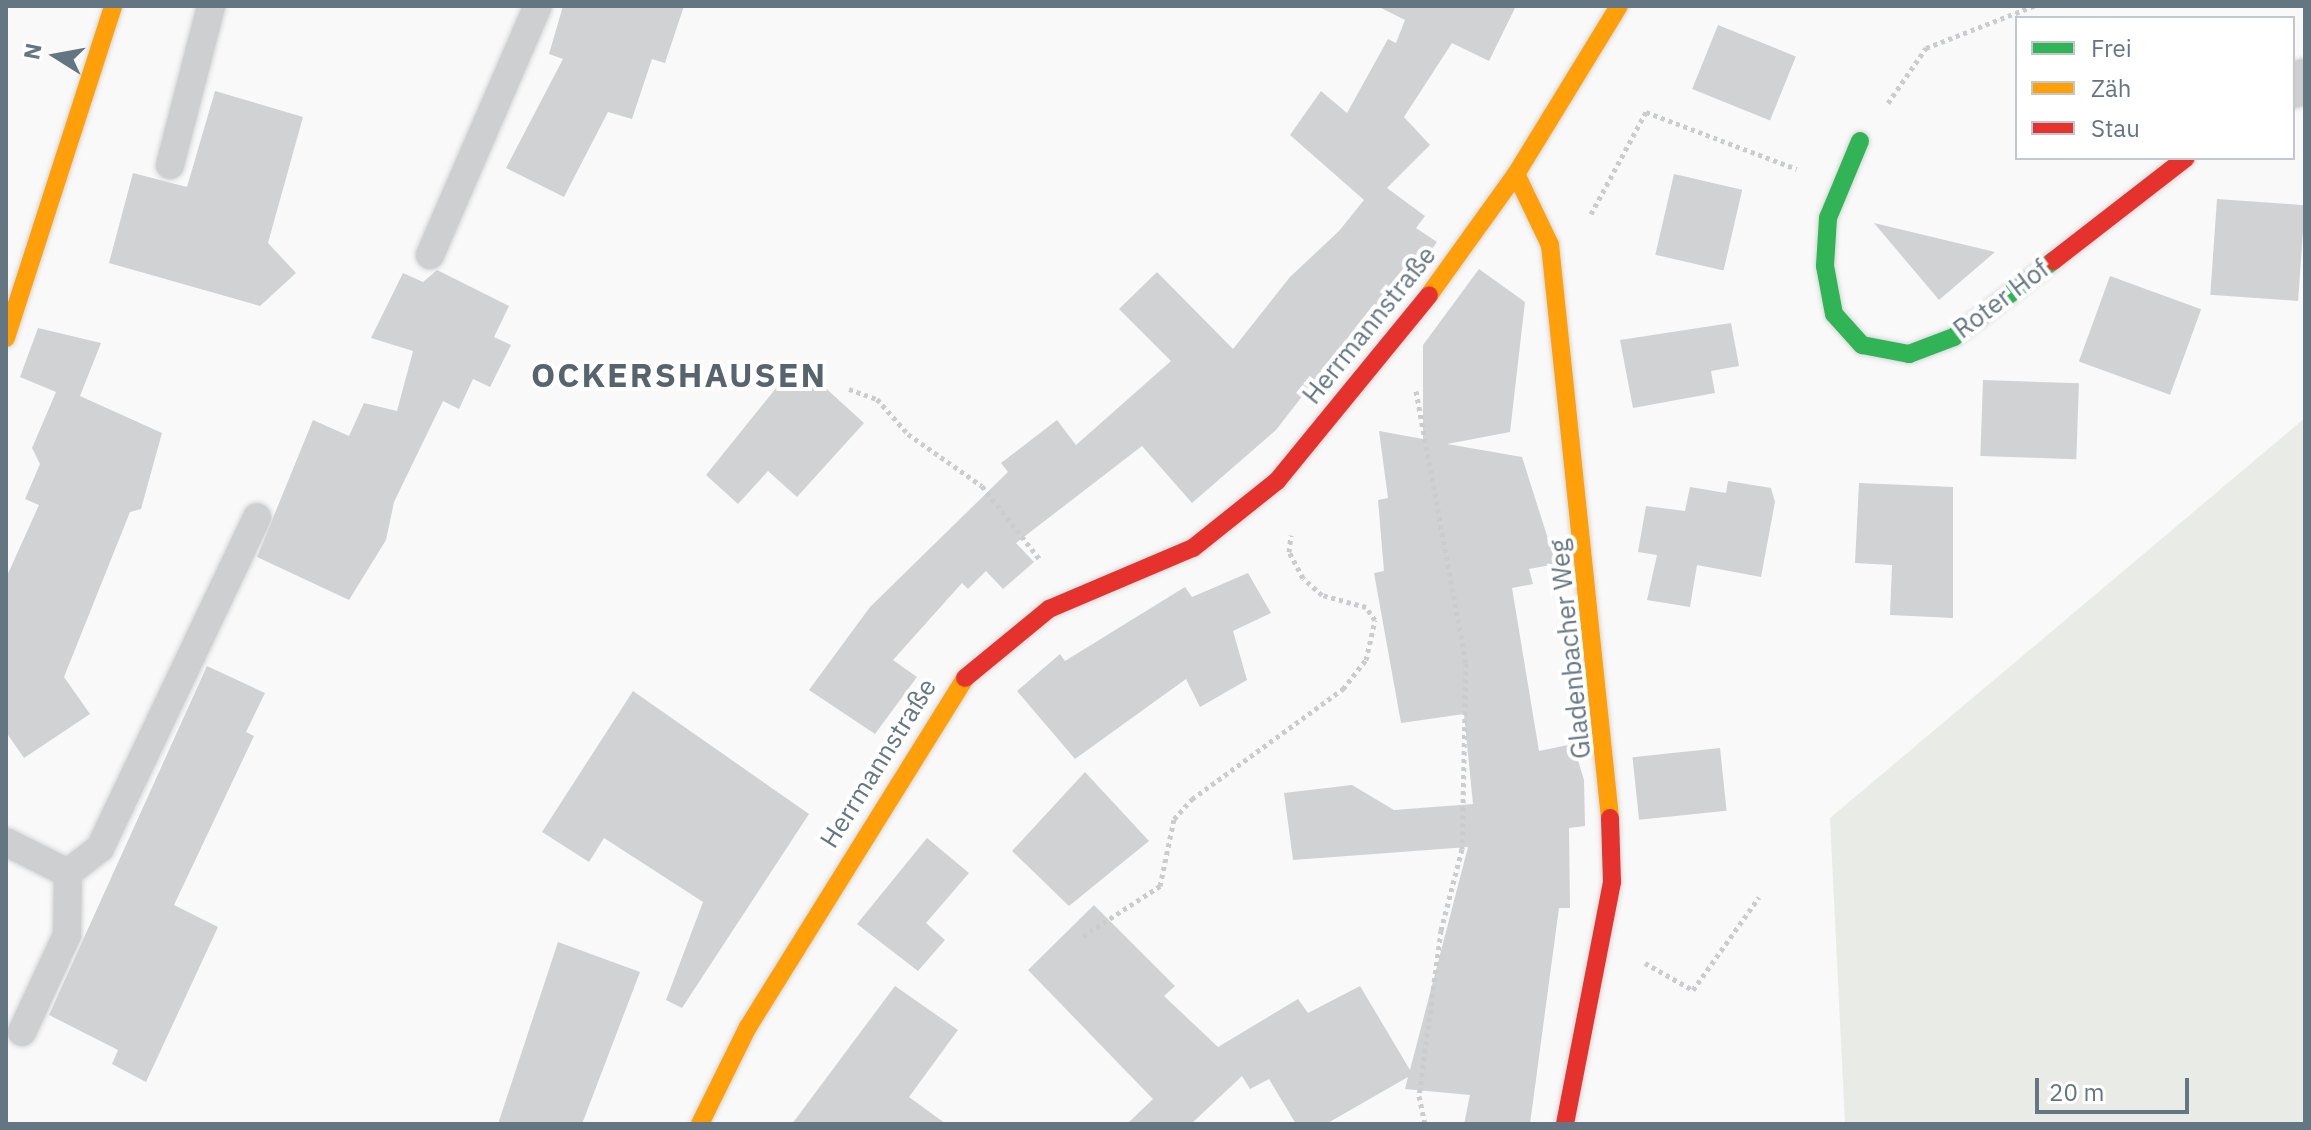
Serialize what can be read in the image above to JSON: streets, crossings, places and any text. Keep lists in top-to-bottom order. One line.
{"streets":{"street":["Roter Hof","Herrmannstraße","Gladenbacher Weg"]},"crossings":[["Herrmannstraße","Gladenbacher Weg"]],"districts":["OCKERSHAUSEN"],"legend":["Frei","Zäh","Stau"],"scale_bar":"20 m","north":"left"}
